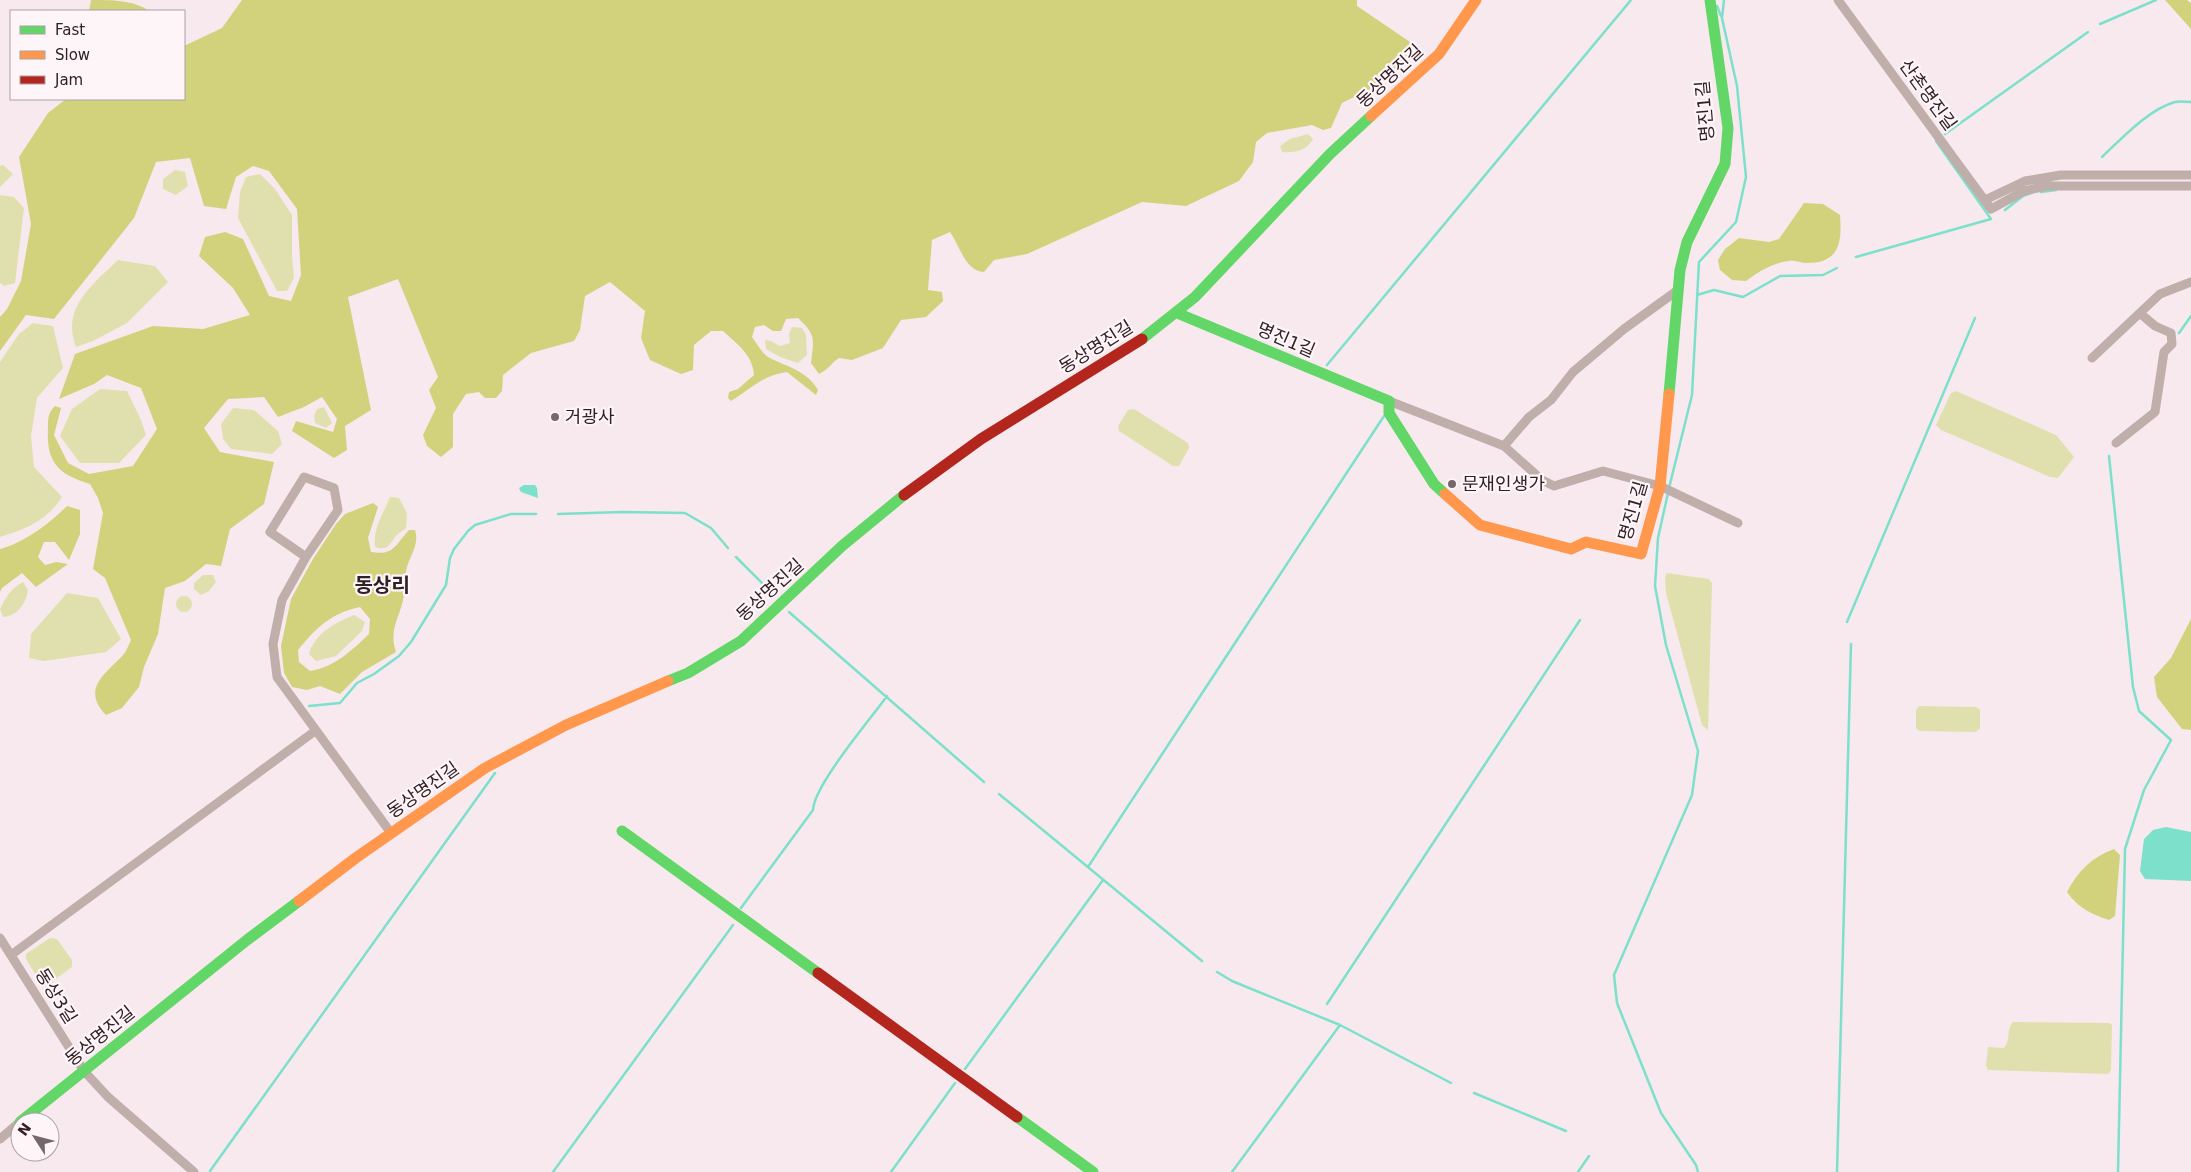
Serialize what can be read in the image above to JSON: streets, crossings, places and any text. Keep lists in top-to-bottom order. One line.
{"streets":{"street":["동상명진길","산촌명진길","명진1길","동상3길"]},"crossings":[["동상명진길","명진1길"],["동상명진길","동상3길"]],"districts":["동상리"],"places":["거광사","문재인생가"],"legend":["Fast","Slow","Jam"],"north":"top left"}
